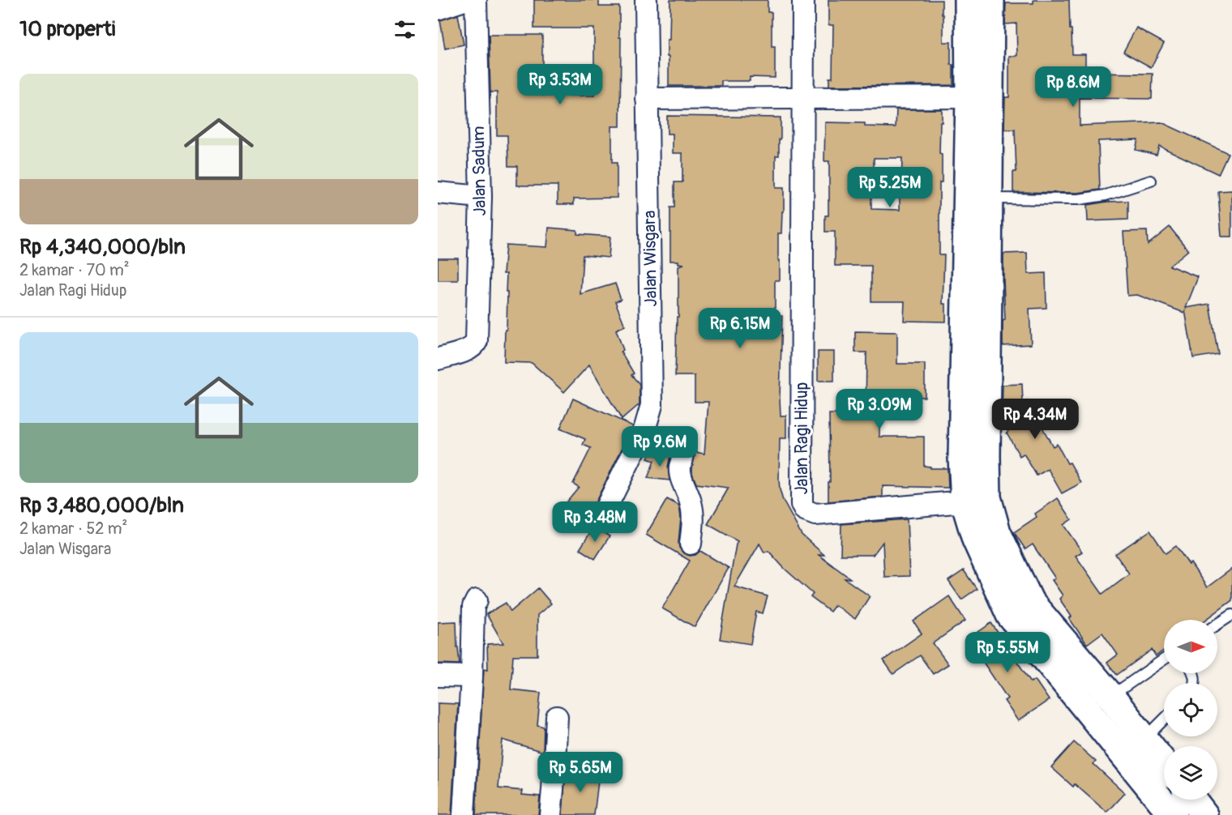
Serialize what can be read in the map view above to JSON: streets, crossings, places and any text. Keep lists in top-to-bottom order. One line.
{"streets":{"street":["Jalan Sadum","Jalan Wisgara","Jalan Ragi Hidup"]},"north":"right","page":{"heading":"10 properti","list":[{"name":"Rp 4,340,000/bln","note":"2 kamar · 70 m² · Jalan Ragi Hidup"},{"name":"Rp 3,480,000/bln","note":"2 kamar · 52 m² · Jalan Wisgara"}],"price":["Rp 3.53M","Rp 8.6M","Rp 5.25M","Rp 6.15M","Rp 3.09M","Rp 4.34M","Rp 9.6M","Rp 3.48M","Rp 5.55M","Rp 5.65M"]}}
